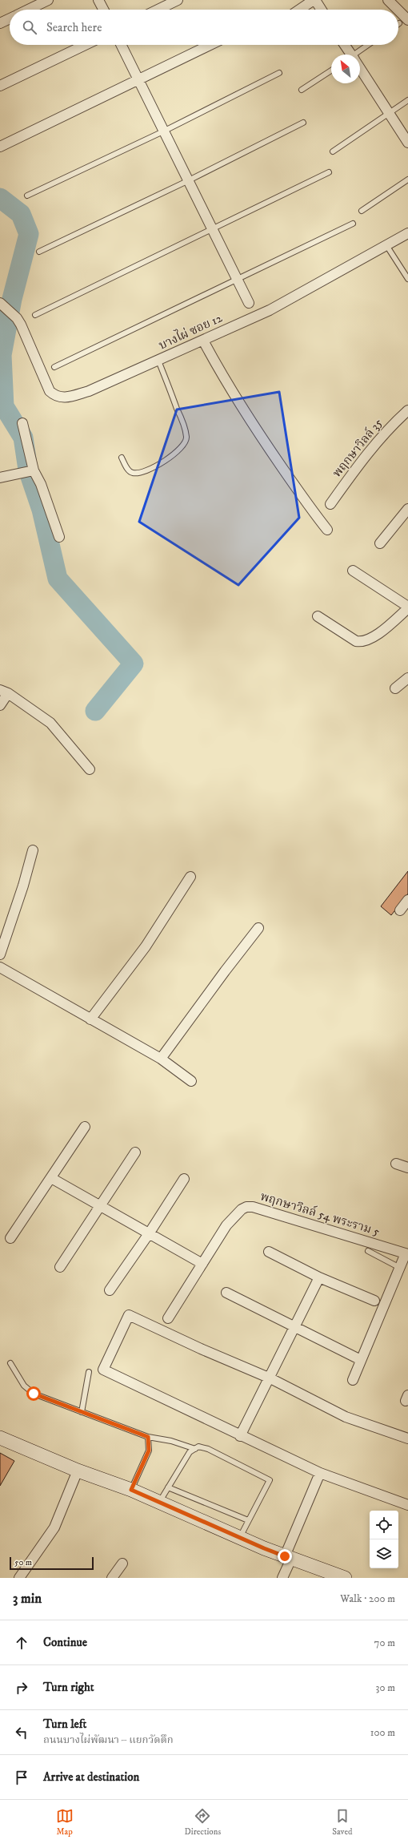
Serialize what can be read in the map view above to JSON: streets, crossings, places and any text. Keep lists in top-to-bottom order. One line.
{"streets":{"street":["บางไผ่ ซอย 12","พฤกษาวิลล์ 35","พฤกษาวิลล์ 54 พระราม 5"]},"scale_bar":"50 m","north":"top left","page":{"search":"Search here","scale":"50 m","heading":["3 min","Walk · 200 m"],"list":[["Continue","70 m"],["Turn right","30 m"],["Turn left","ถนนบางไผ่พัฒนา – แยกวัดตึก","100 m"],"Arrive at destination"],"nav":["Map","Directions","Saved"]}}
